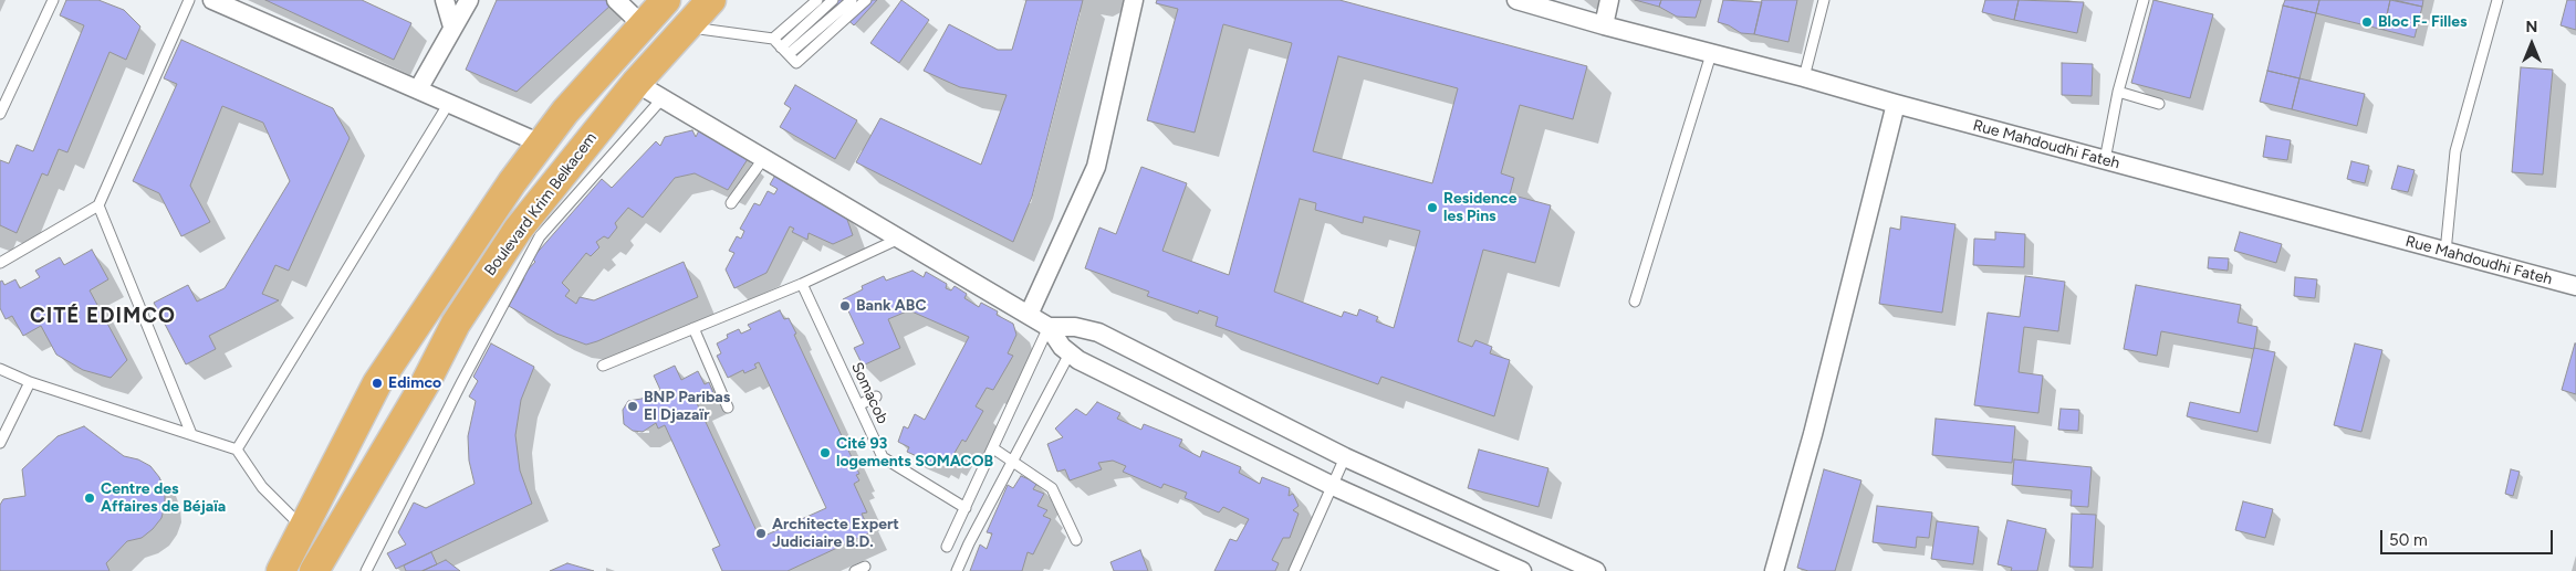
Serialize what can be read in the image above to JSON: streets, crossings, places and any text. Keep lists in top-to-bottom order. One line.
{"streets":{"main road":["Boulevard Krim Belkacem"],"street":["Rue Mahdoudhi Fateh"],"lane":["Somacob"]},"districts":["CITÉ EDIMCO"],"places":["Bloc F- Filles","Residence les Pins","Bank ABC","Edimco","BNP Paribas El Djazaïr","Cité 93 logements SOMACOB","Centre des Affaires de Béjaïa","Architecte Expert Judiciaire B.D."],"scale_bar":"50 m","north":"top"}
